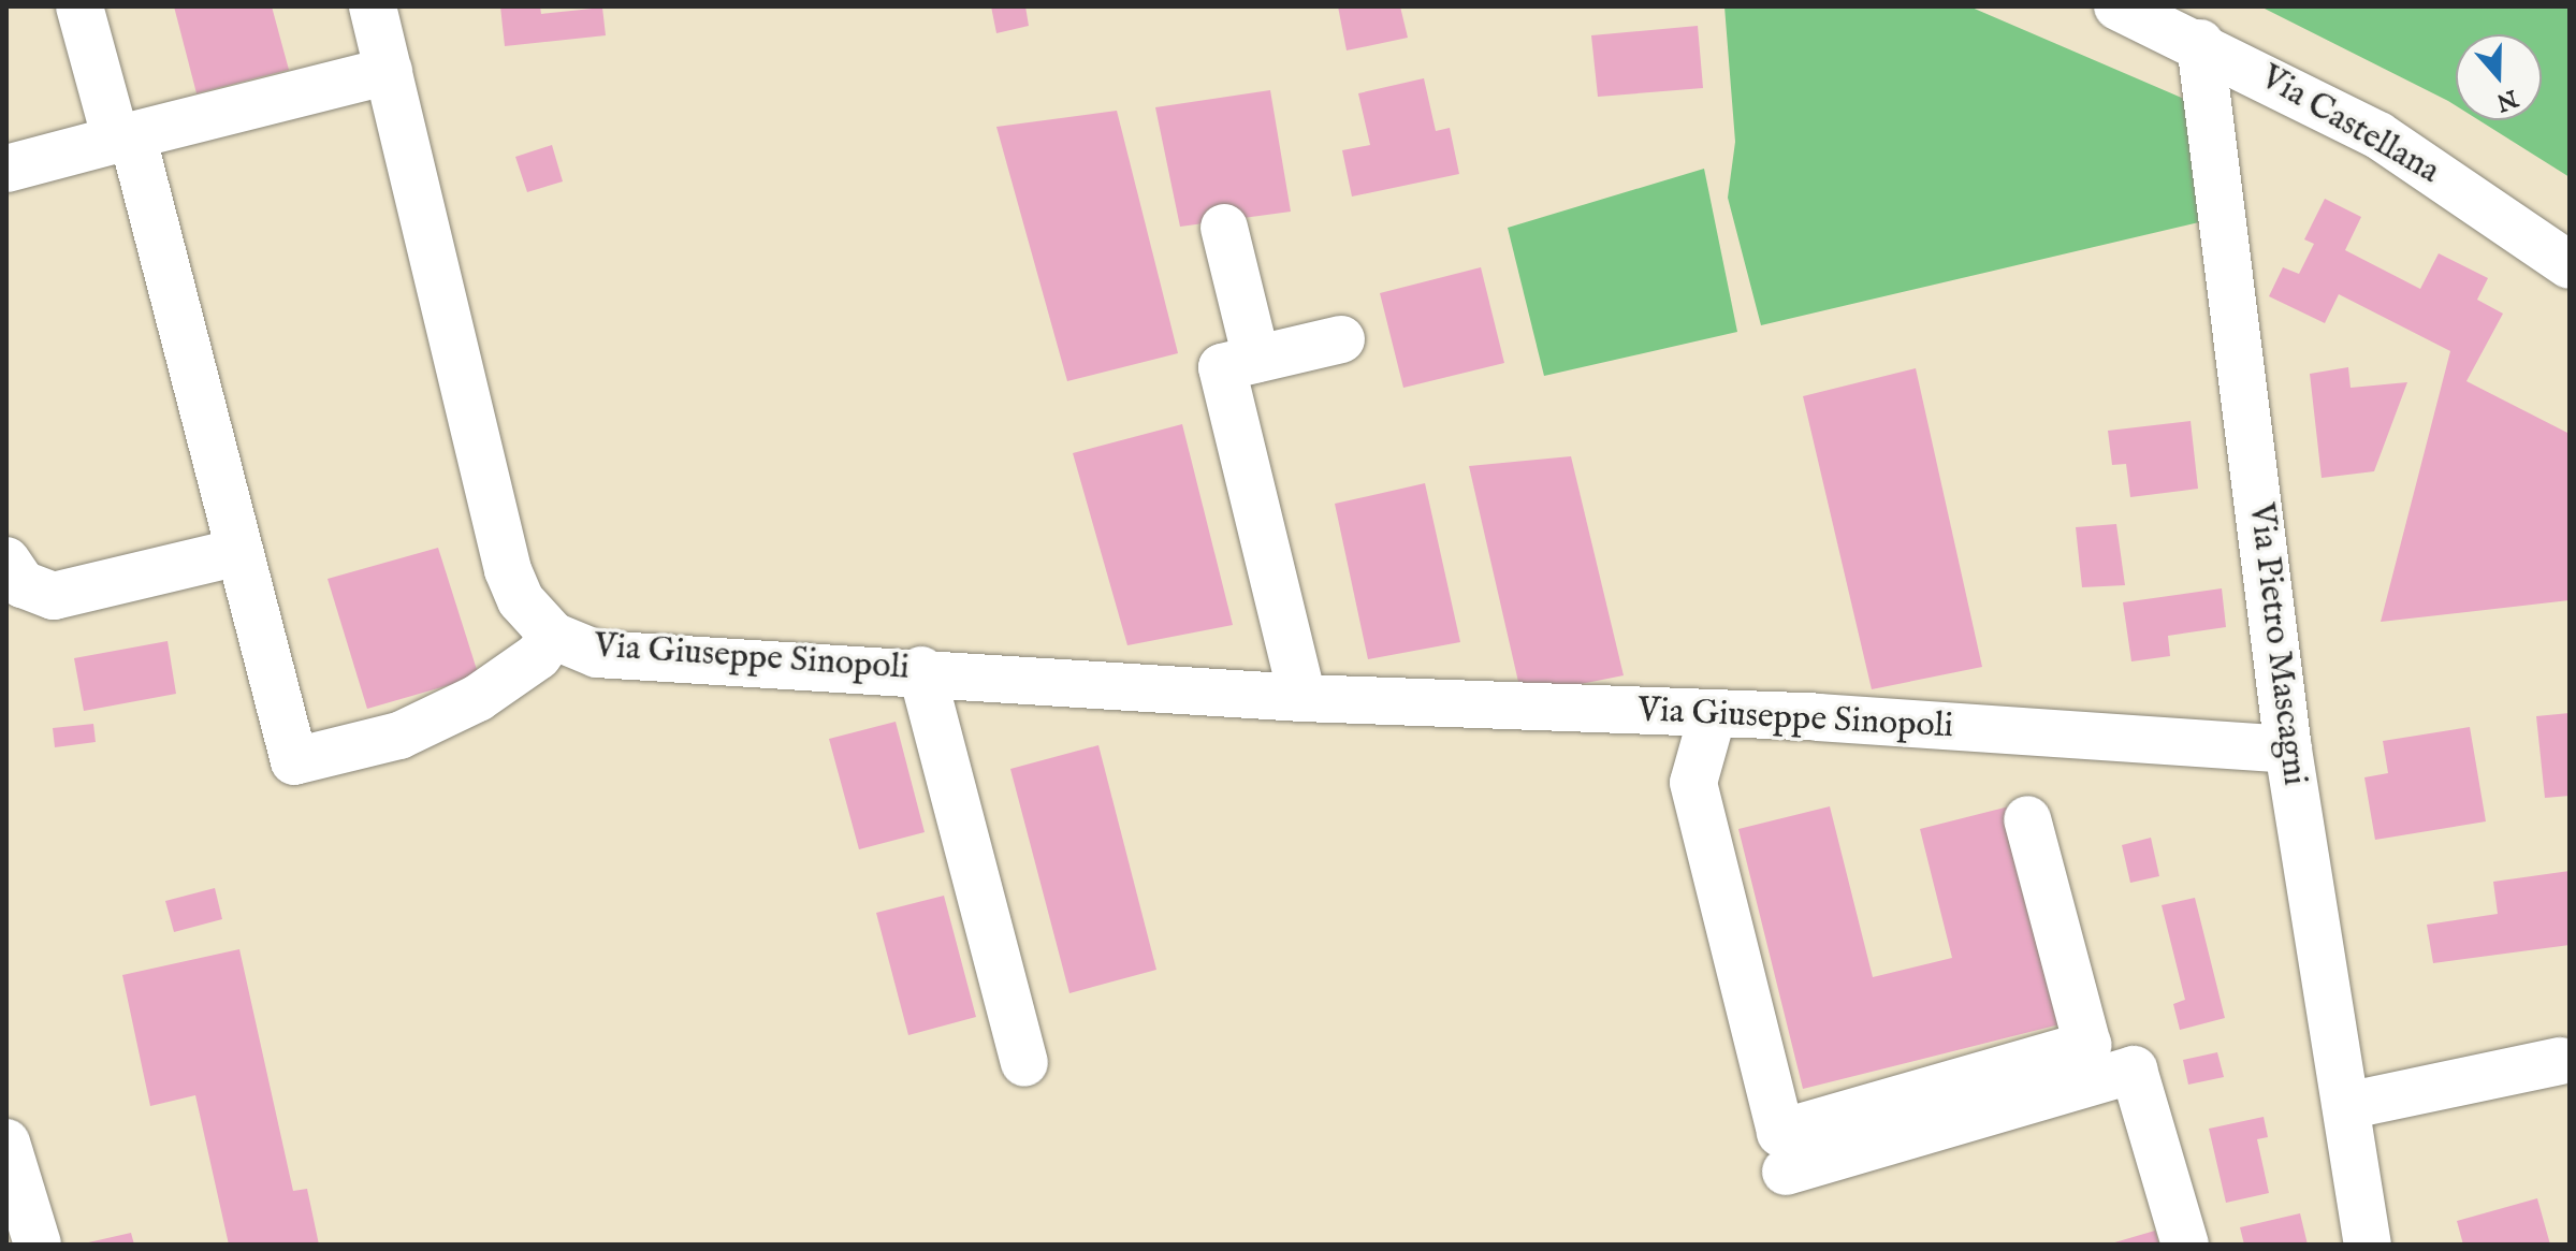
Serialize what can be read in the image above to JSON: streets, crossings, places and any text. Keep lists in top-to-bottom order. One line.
{"streets":{"street":["Via Castellana","Via Pietro Mascagni","Via Giuseppe Sinopoli"]},"crossings":[["Via Castellana","Via Pietro Mascagni"],["Via Pietro Mascagni","Via Giuseppe Sinopoli"]],"north":"bottom"}
